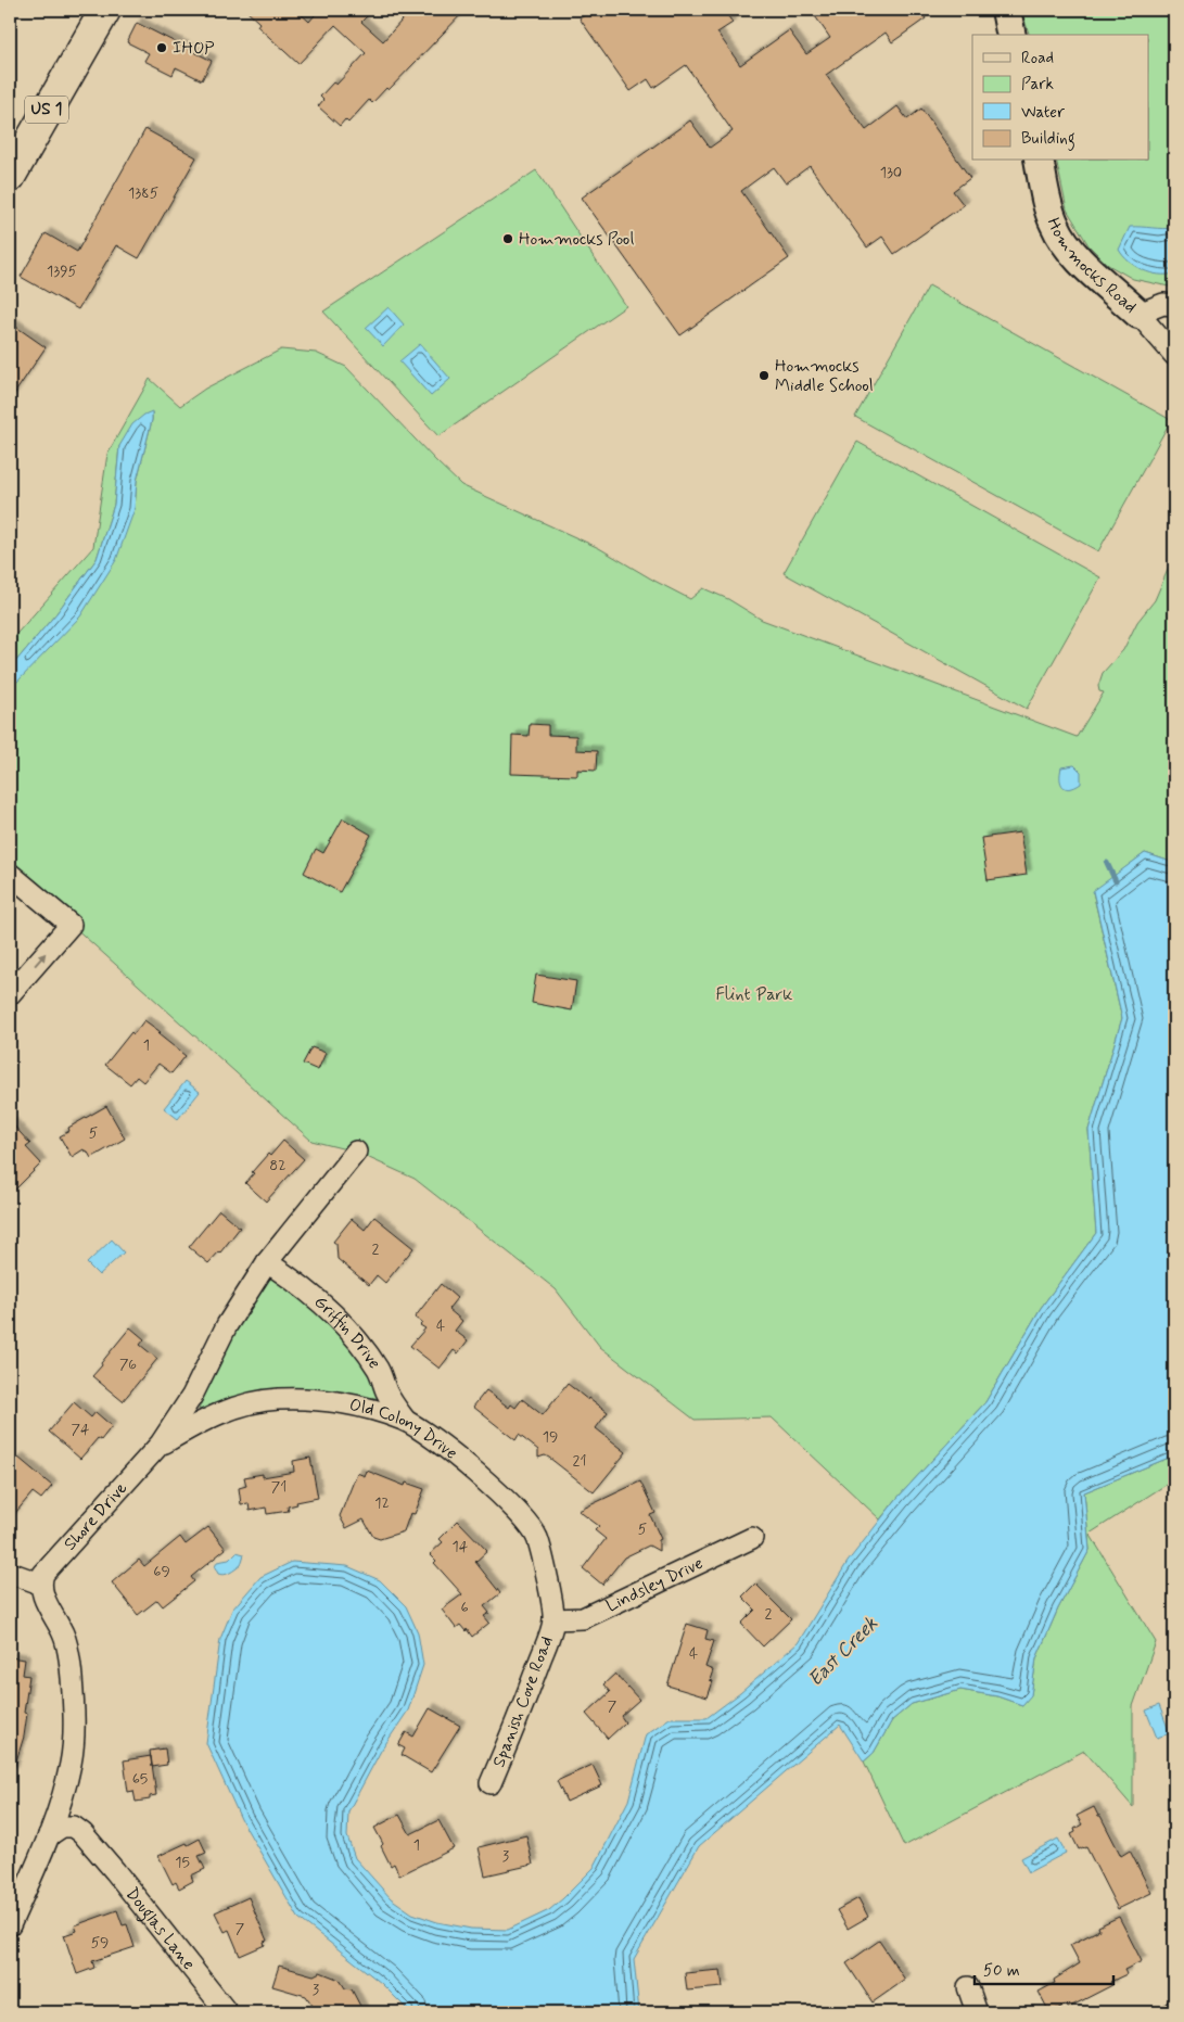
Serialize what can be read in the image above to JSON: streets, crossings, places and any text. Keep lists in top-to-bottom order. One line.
{"streets":{"main road":["US 1"],"street":["Hommocks Road","Griffin Drive","Old Colony Drive","Shore Drive","Lindsley Drive","Spanish Cove Road","Douglas Lane"]},"crossings":[["Griffin Drive","Old Colony Drive"],["Griffin Drive","Shore Drive"],["Old Colony Drive","Shore Drive"],["Old Colony Drive","Lindsley Drive"],["Old Colony Drive","Spanish Cove Road"],["Lindsley Drive","Spanish Cove Road"]],"water":["East Creek"],"parks":["Flint Park"],"places":["IHOP","Hommocks Pool","Hommocks Middle School"],"house_numbers":["130","1385","1395","1","5","82","2","4","76","74","19","21","71","12","5","14","69","6","2","4","7","65","1","3","15","7","59","3"],"legend":["Road","Park","Water","Building"],"scale_bar":"50 m"}
